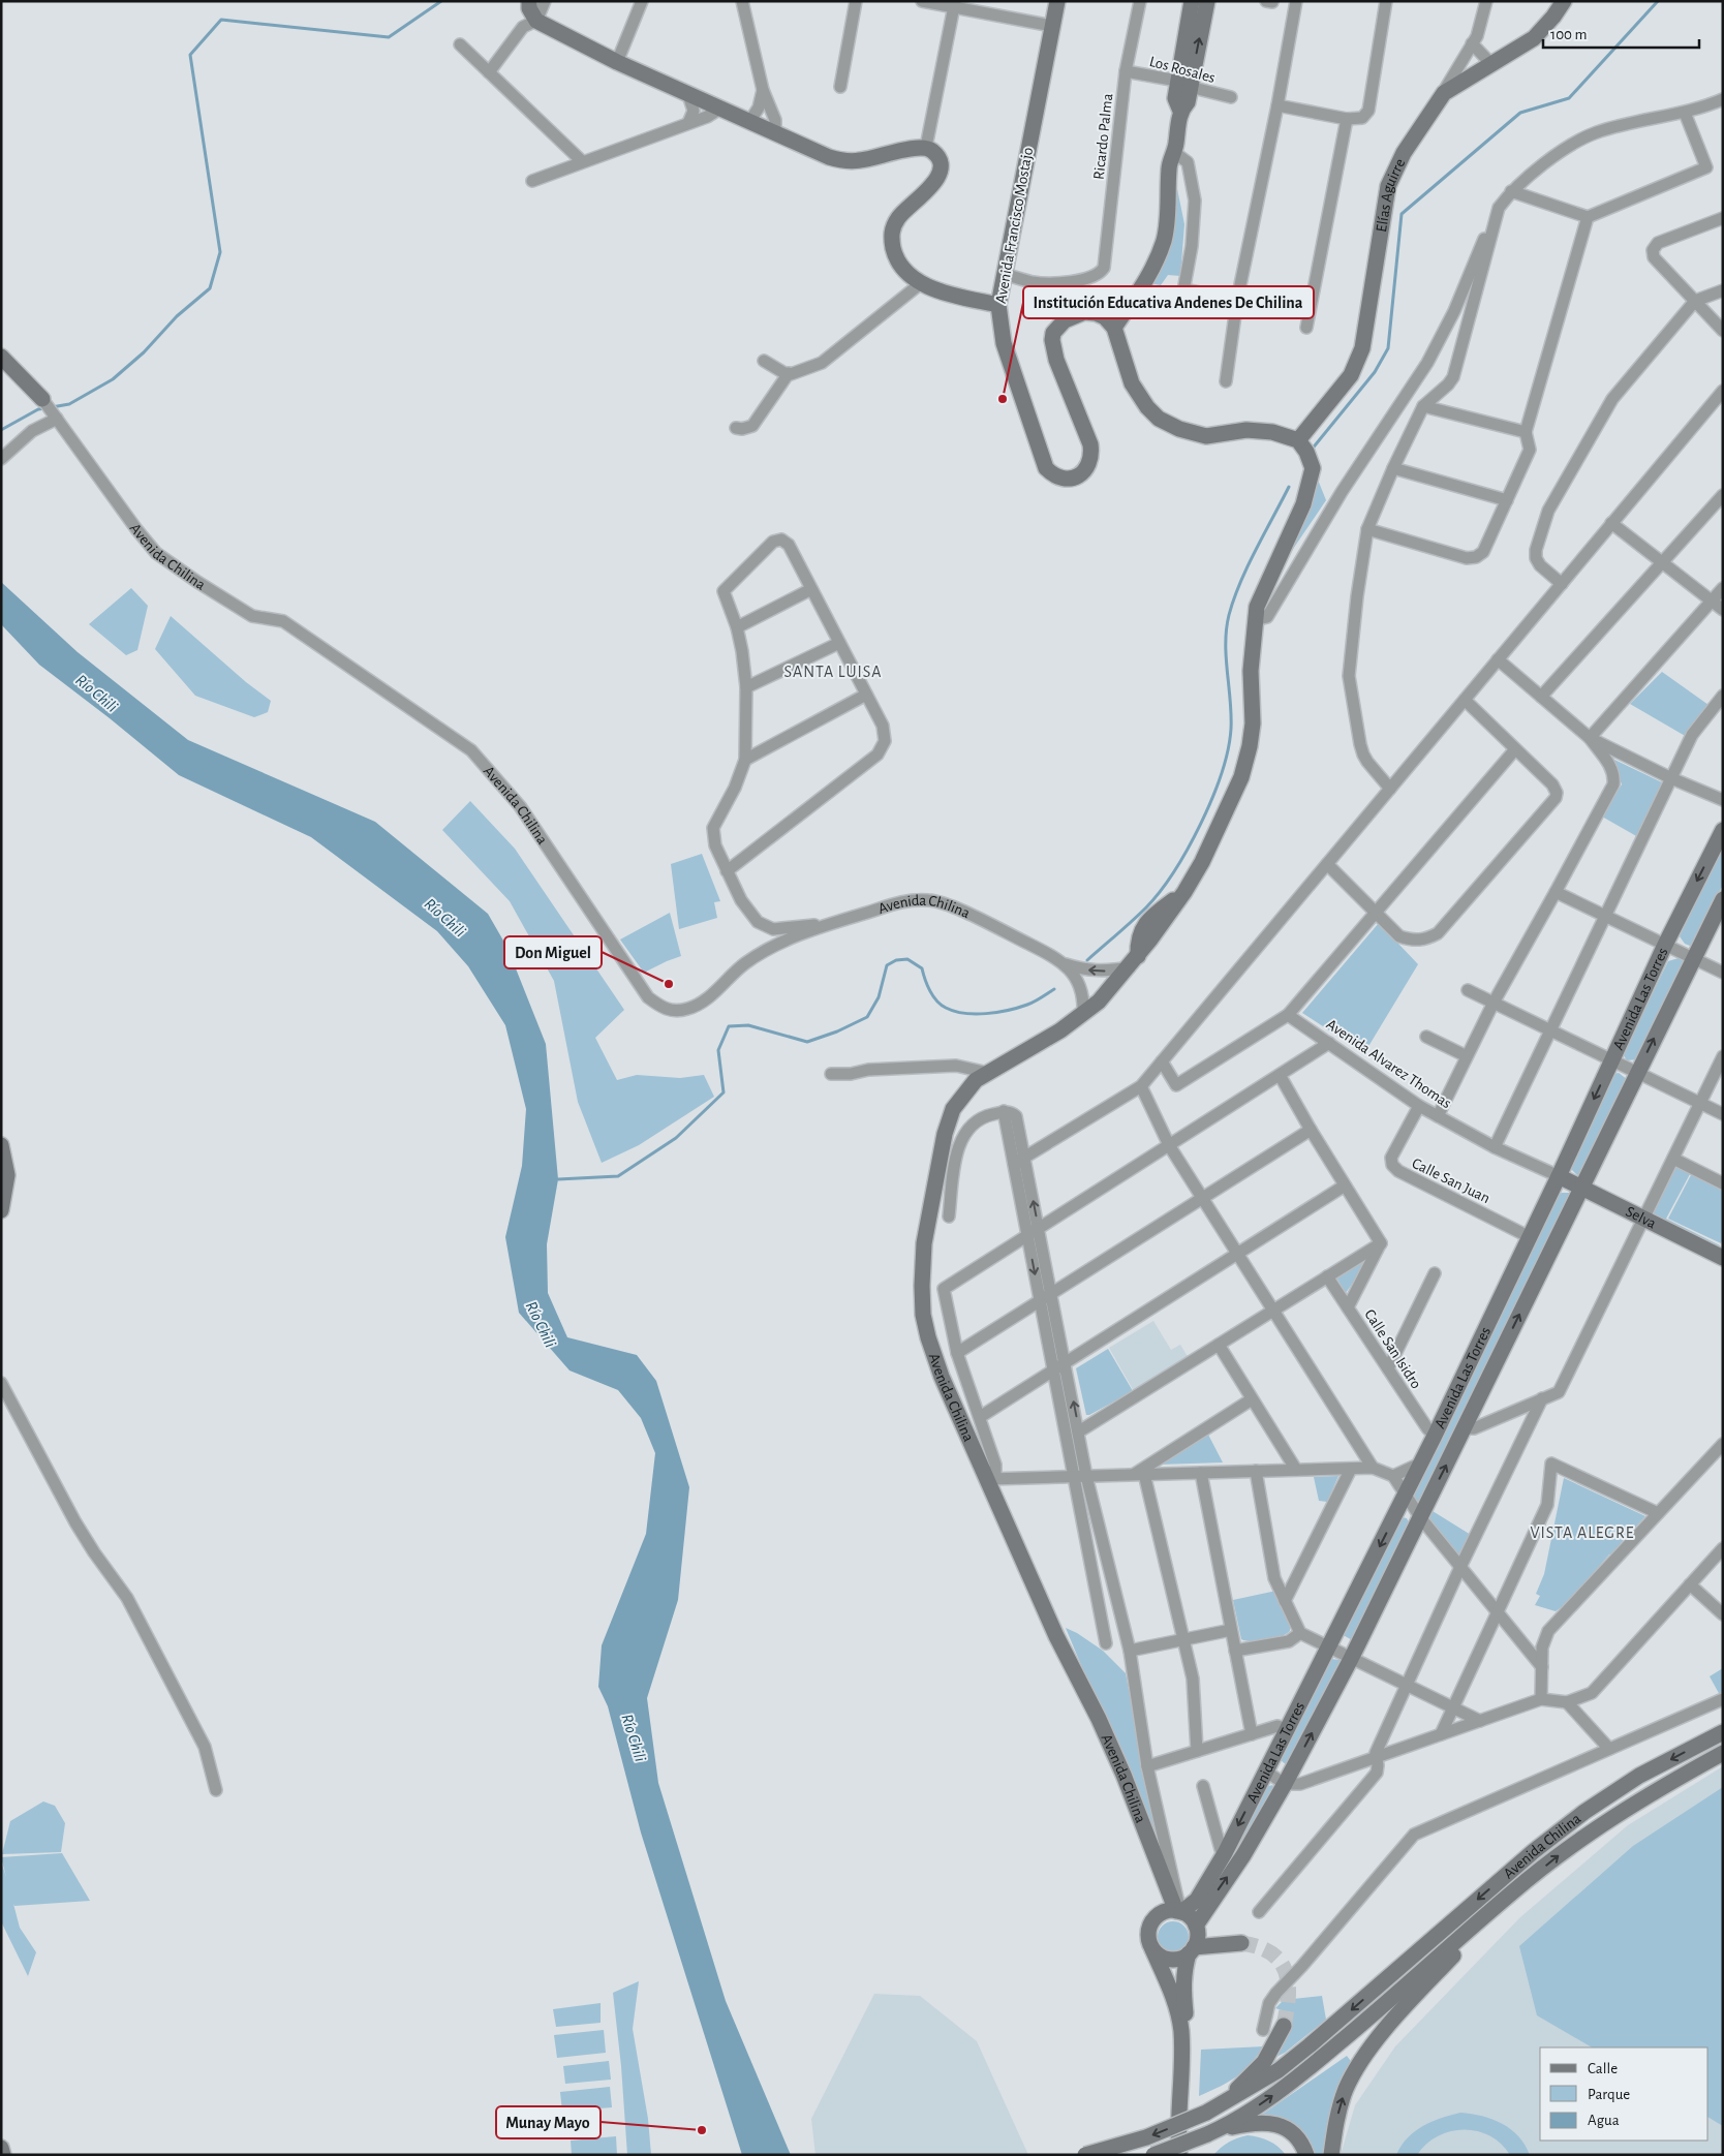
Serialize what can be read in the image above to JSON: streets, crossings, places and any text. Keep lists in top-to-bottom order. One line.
{"streets":{"street":["Los Rosales","Ricardo Palma","Elías Aguirre","Avenida Francisco Mostajo","Avenida Chilina","Avenida Las Torres","Avenida Alvarez Thomas","Calle San Juan","Selva","Calle San Isidro"]},"crossings":[["Los Rosales","Ricardo Palma"],["Ricardo Palma","Avenida Francisco Mostajo"],["Avenida Chilina","Avenida Las Torres"],["Avenida Las Torres","Avenida Alvarez Thomas"],["Avenida Las Torres","Calle San Juan"],["Avenida Las Torres","Selva"],["Avenida Las Torres","Calle San Isidro"],["Avenida Alvarez Thomas","Calle San Juan"],["Avenida Alvarez Thomas","Selva"]],"districts":["SANTA LUISA","VISTA ALEGRE"],"water":["Río Chili"],"places":["Institución Educativa Andenes De Chilina","Don Miguel","Munay Mayo"],"legend":["Calle","Parque","Agua"],"scale_bar":"100 m"}
